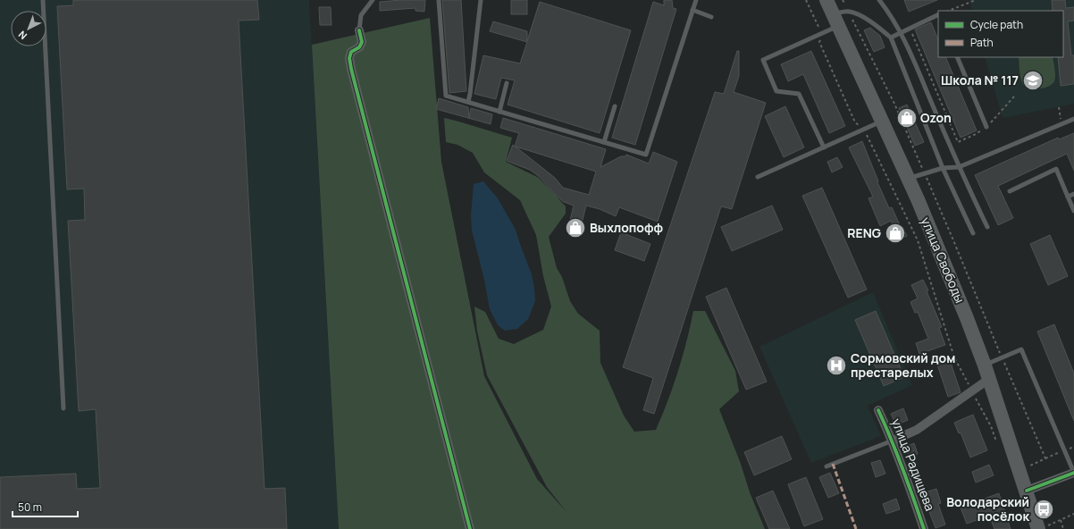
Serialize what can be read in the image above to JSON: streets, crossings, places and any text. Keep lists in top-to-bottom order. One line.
{"streets":{"main road":["улица Свободы"],"street":["улица Радищева"]},"places":{"school or university":["Школа № 117"],"shop":["Ozon","Выхлопофф","RENG"],"hospital":["Сормовский дом престарелых"],"bus stop":["Володарский посёлок"]},"legend":["Cycle path","Path"],"scale_bar":"50 m","north":"bottom left"}
